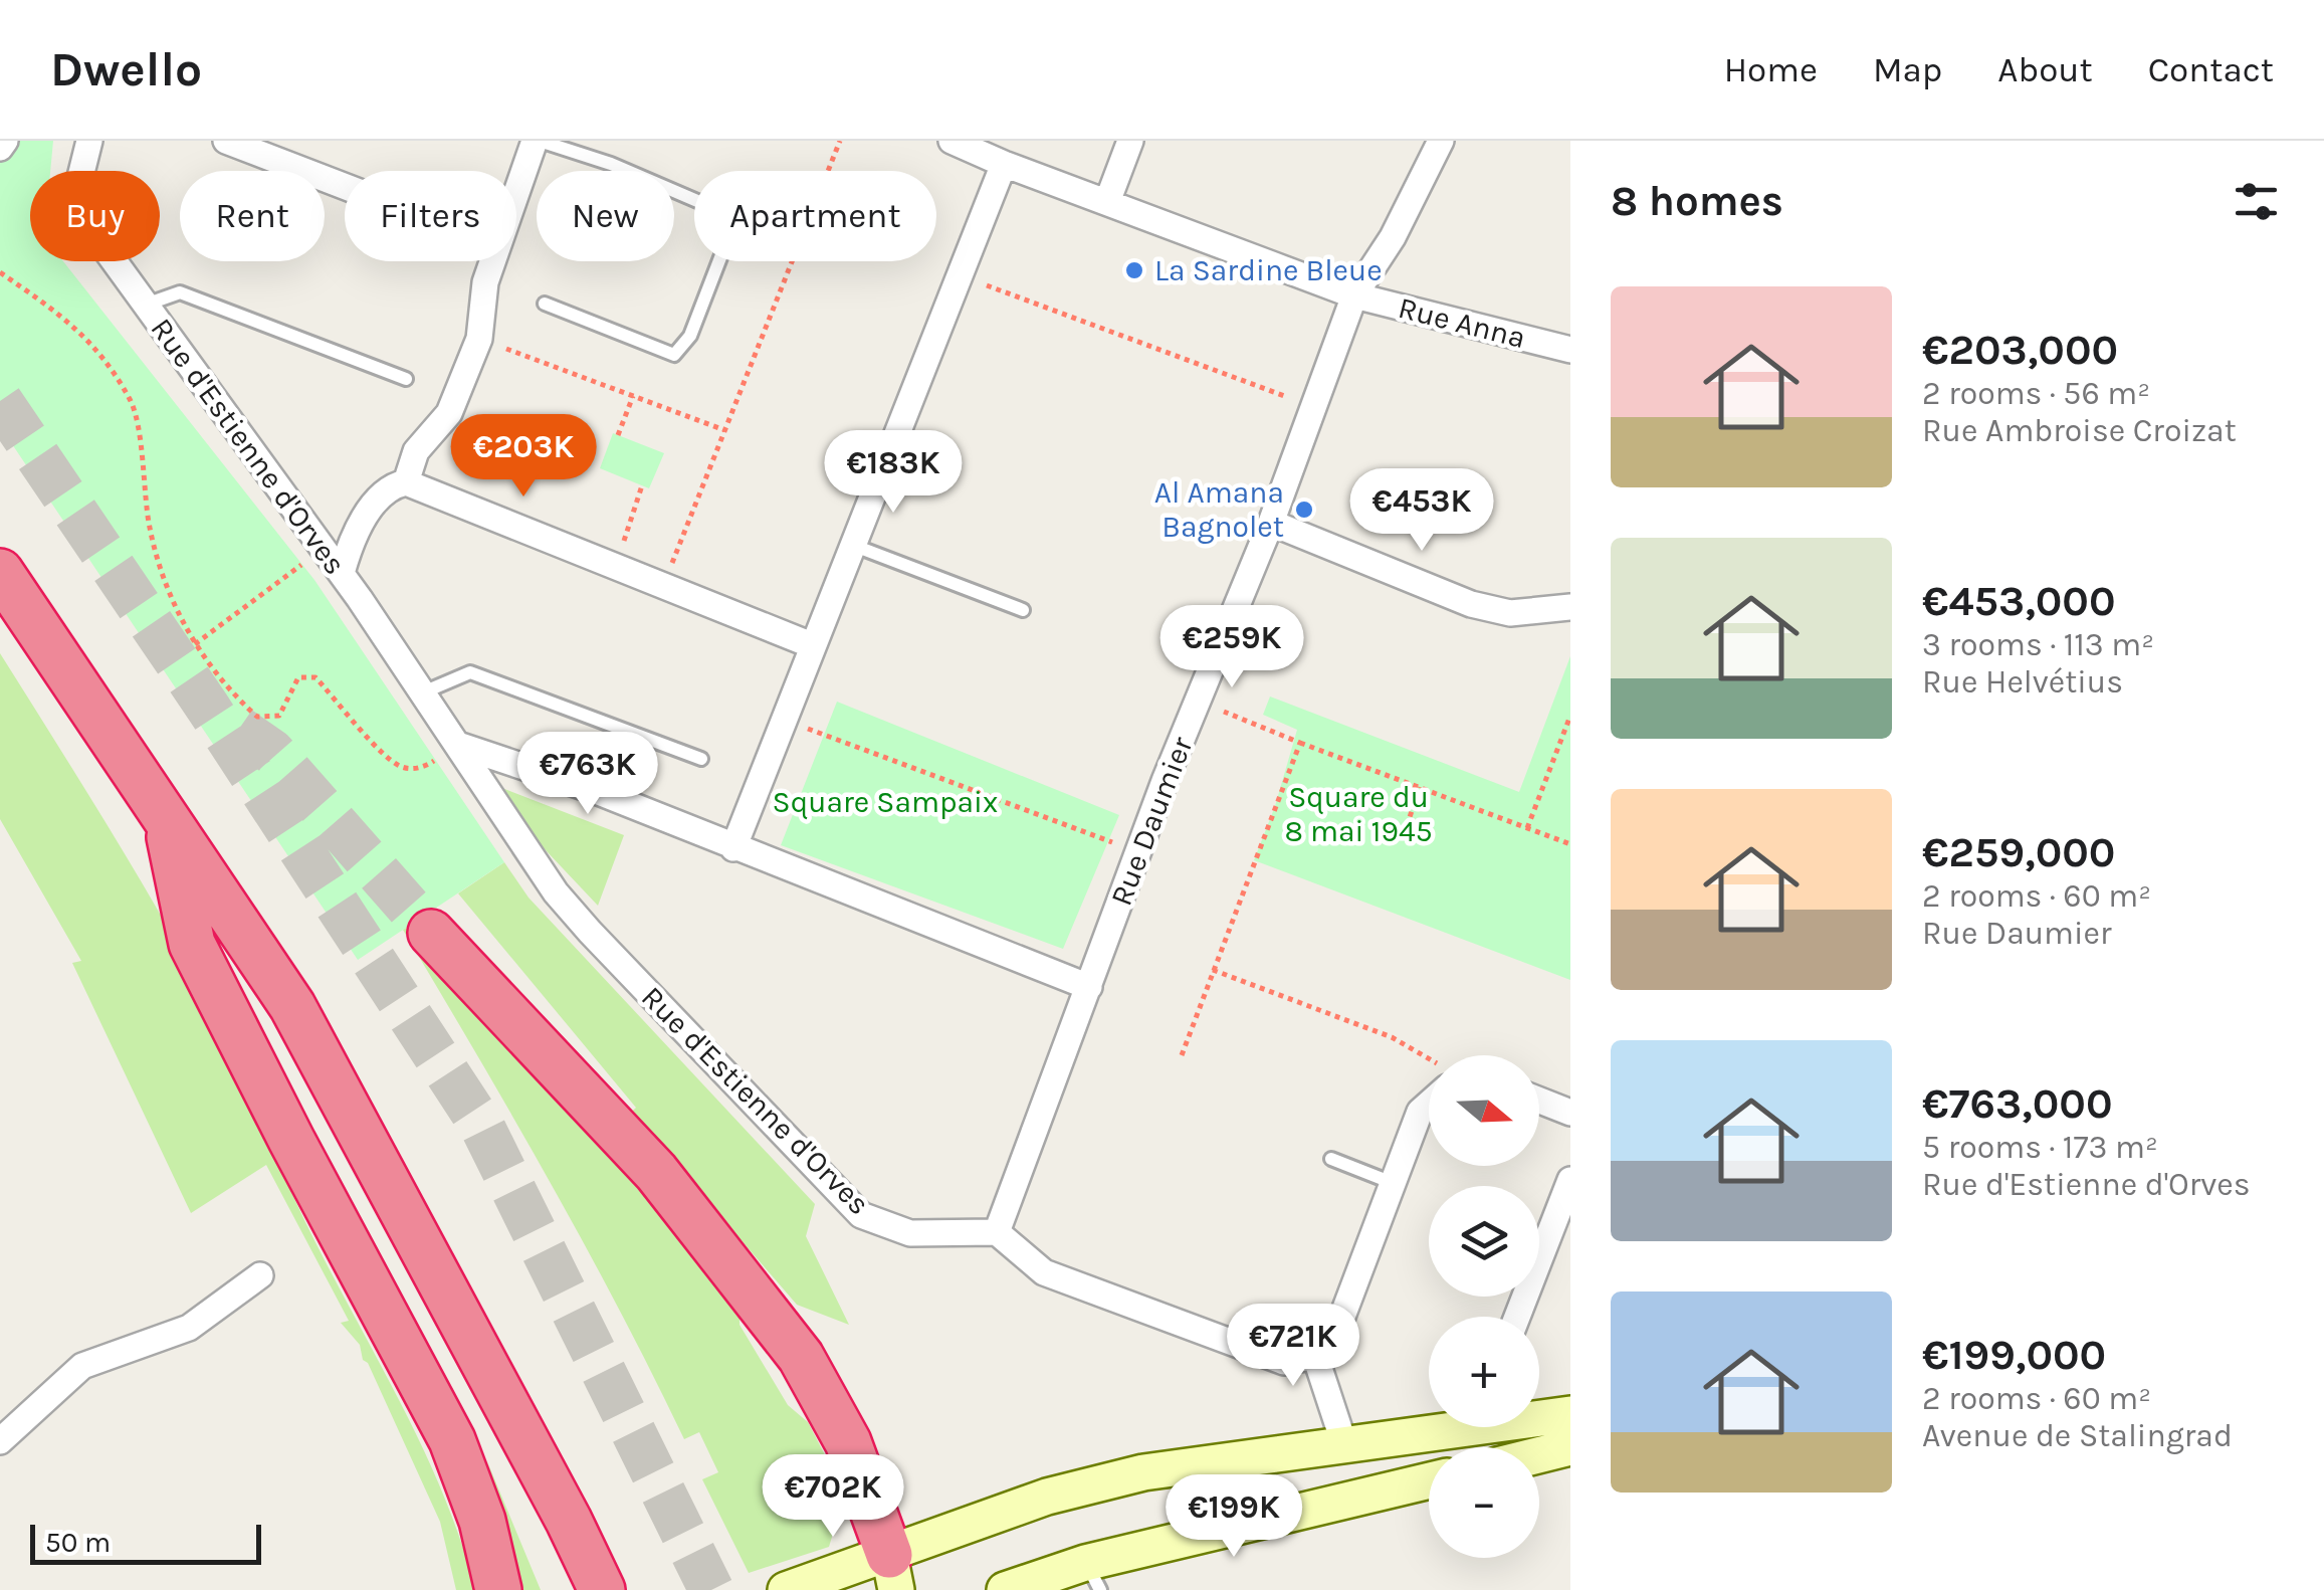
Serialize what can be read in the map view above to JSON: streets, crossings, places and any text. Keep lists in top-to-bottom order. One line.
{"streets":{"street":["Rue Anna","Rue d'Estienne d'Orves","Rue Daumier"]},"crossings":[["Rue Anna","Rue Daumier"],["Rue d'Estienne d'Orves","Rue Daumier"]],"parks":["Square du 8 mai 1945","Square Sampaix"],"places":["La Sardine Bleue","Al Amana Bagnolet"],"scale_bar":"50 m","north":"right","page":{"header":"Dwello","nav":["Home","Map","About","Contact"],"heading":"8 homes","chip":["Buy","Rent","Filters","New","Apartment"],"list":[{"name":"€203,000","note":"2 rooms · 56 m² · Rue Ambroise Croizat"},{"name":"€453,000","note":"3 rooms · 113 m² · Rue Helvétius"},{"name":"€259,000","note":"2 rooms · 60 m² · Rue Daumier"},{"name":"€763,000","note":"5 rooms · 173 m² · Rue d'Estienne d'Orves"},{"name":"€199,000","note":"2 rooms · 60 m² · Avenue de Stalingrad"}],"price":["€203K","€183K","€453K","€259K","€763K","€721K","€702K","€199K"],"map_buttons":["+","−"],"scale":"50 m"}}
